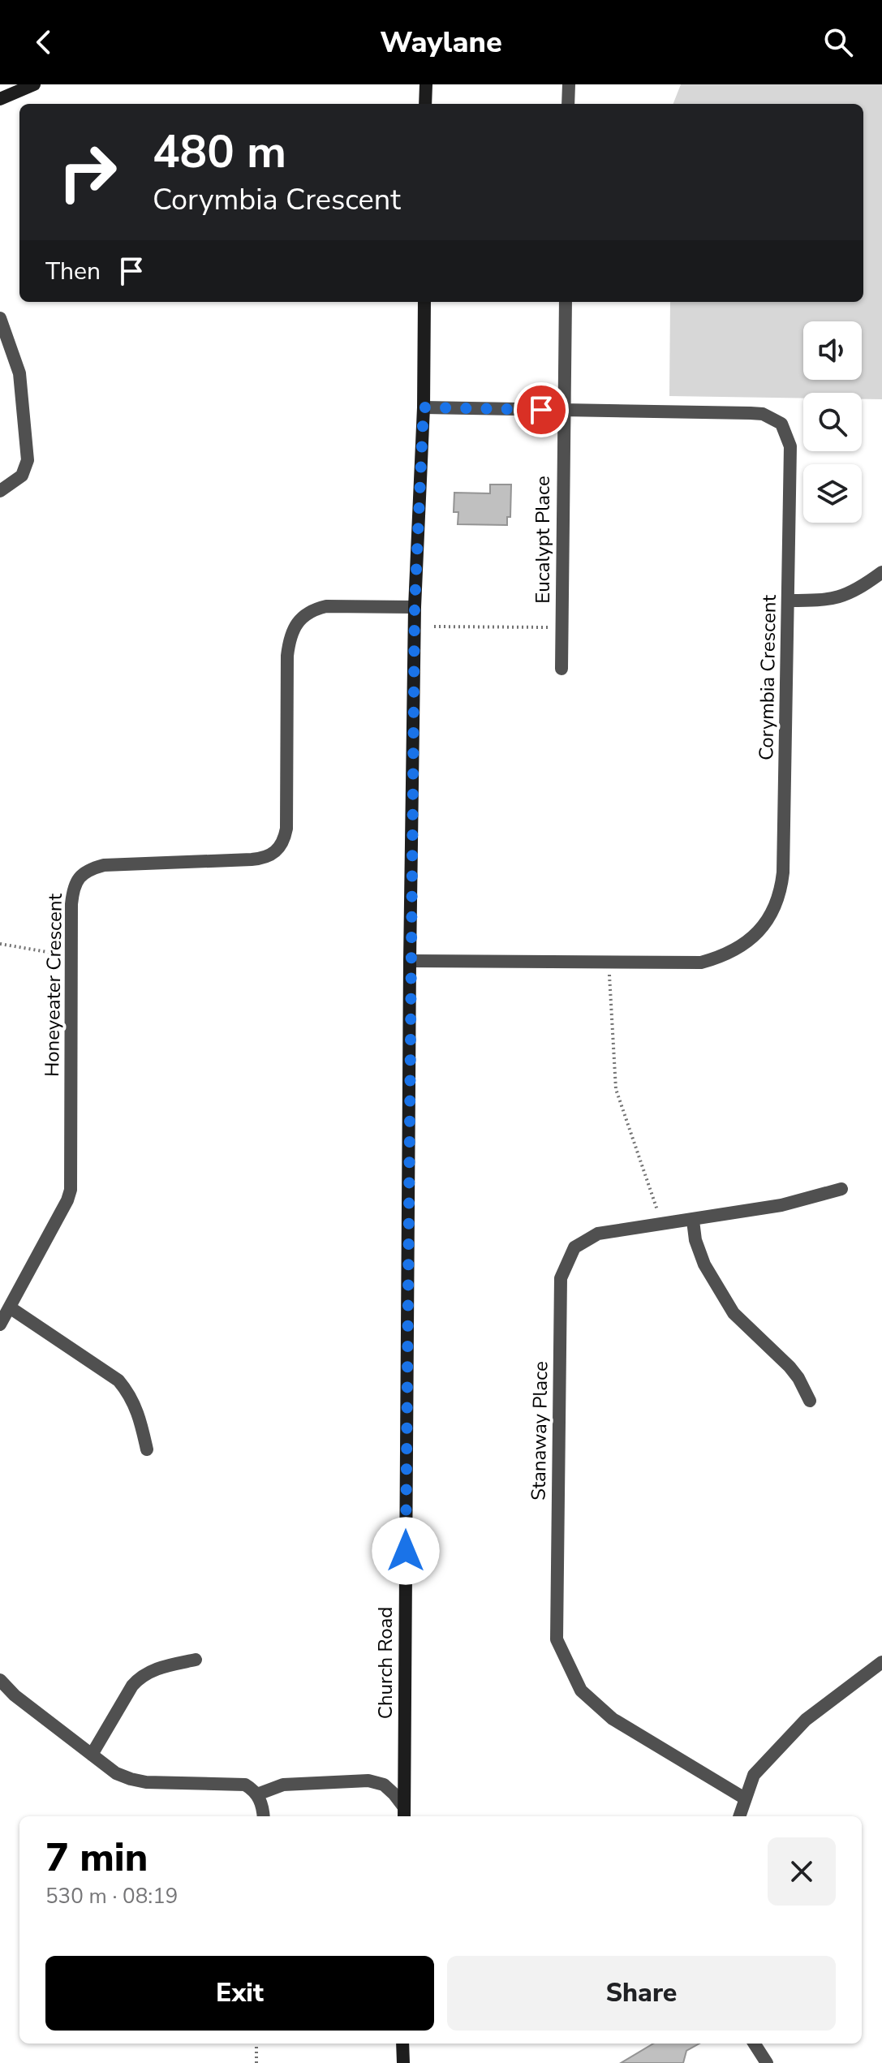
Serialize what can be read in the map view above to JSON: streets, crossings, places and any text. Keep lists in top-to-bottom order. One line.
{"streets":{"main road":["Church Road"],"street":["Eucalypt Place","Corymbia Crescent","Honeyeater Crescent","Stanaway Place"]},"crossings":[["Eucalypt Place","Corymbia Crescent"],["Corymbia Crescent","Church Road"],["Honeyeater Crescent","Church Road"]],"page":{"header":"Waylane","turn":["480 m","Corymbia Crescent"],"then":"Then","heading":["7 min","530 m · 08:19"],"buttons":["Exit","Share"]}}
